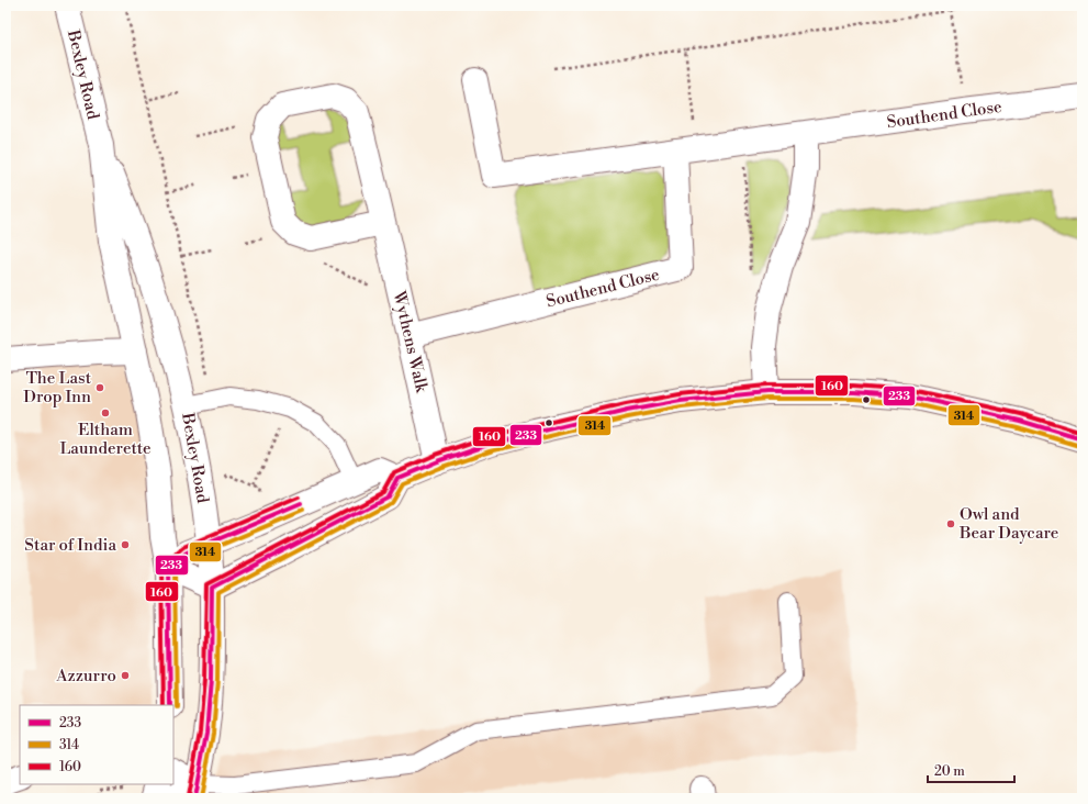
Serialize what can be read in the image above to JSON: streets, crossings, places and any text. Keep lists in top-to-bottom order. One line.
{"streets":{"street":["Bexley Road","Southend Close","Wythens Walk"]},"crossings":[["Southend Close","Wythens Walk"]],"places":["The Last Drop Inn","Eltham Launderette","Owl and Bear Daycare","Star of India","Azzurro"],"lines":["transit line 160","transit line 233","transit line 314"],"legend":["233","314","160"],"scale_bar":"20 m"}
